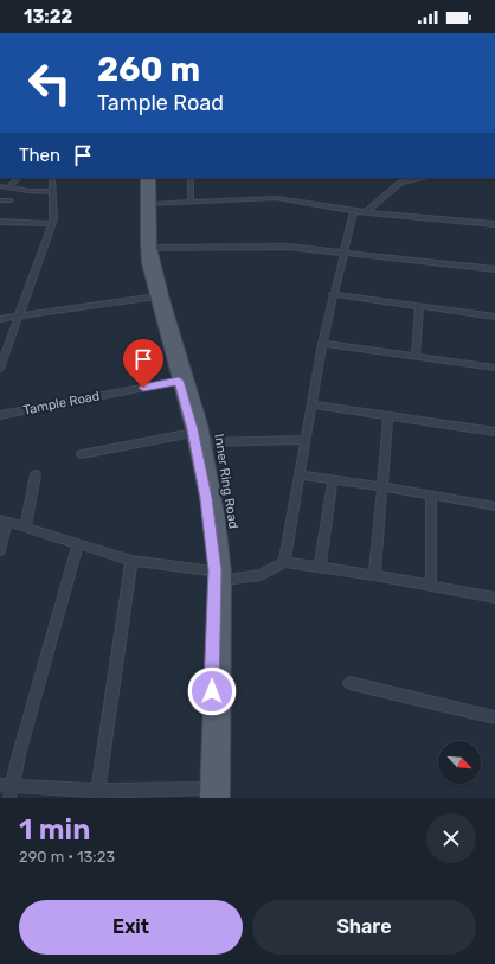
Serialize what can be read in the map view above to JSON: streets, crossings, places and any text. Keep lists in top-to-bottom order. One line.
{"streets":{"main road":["Inner Ring Road"],"street":["Tample Road"]},"crossings":[["Tample Road","Inner Ring Road"]],"north":"bottom right","page":{"status":"13:22","turn":["260 m","Tample Road"],"then":"Then","heading":["1 min","290 m · 13:23"],"buttons":["Exit","Share"]}}
